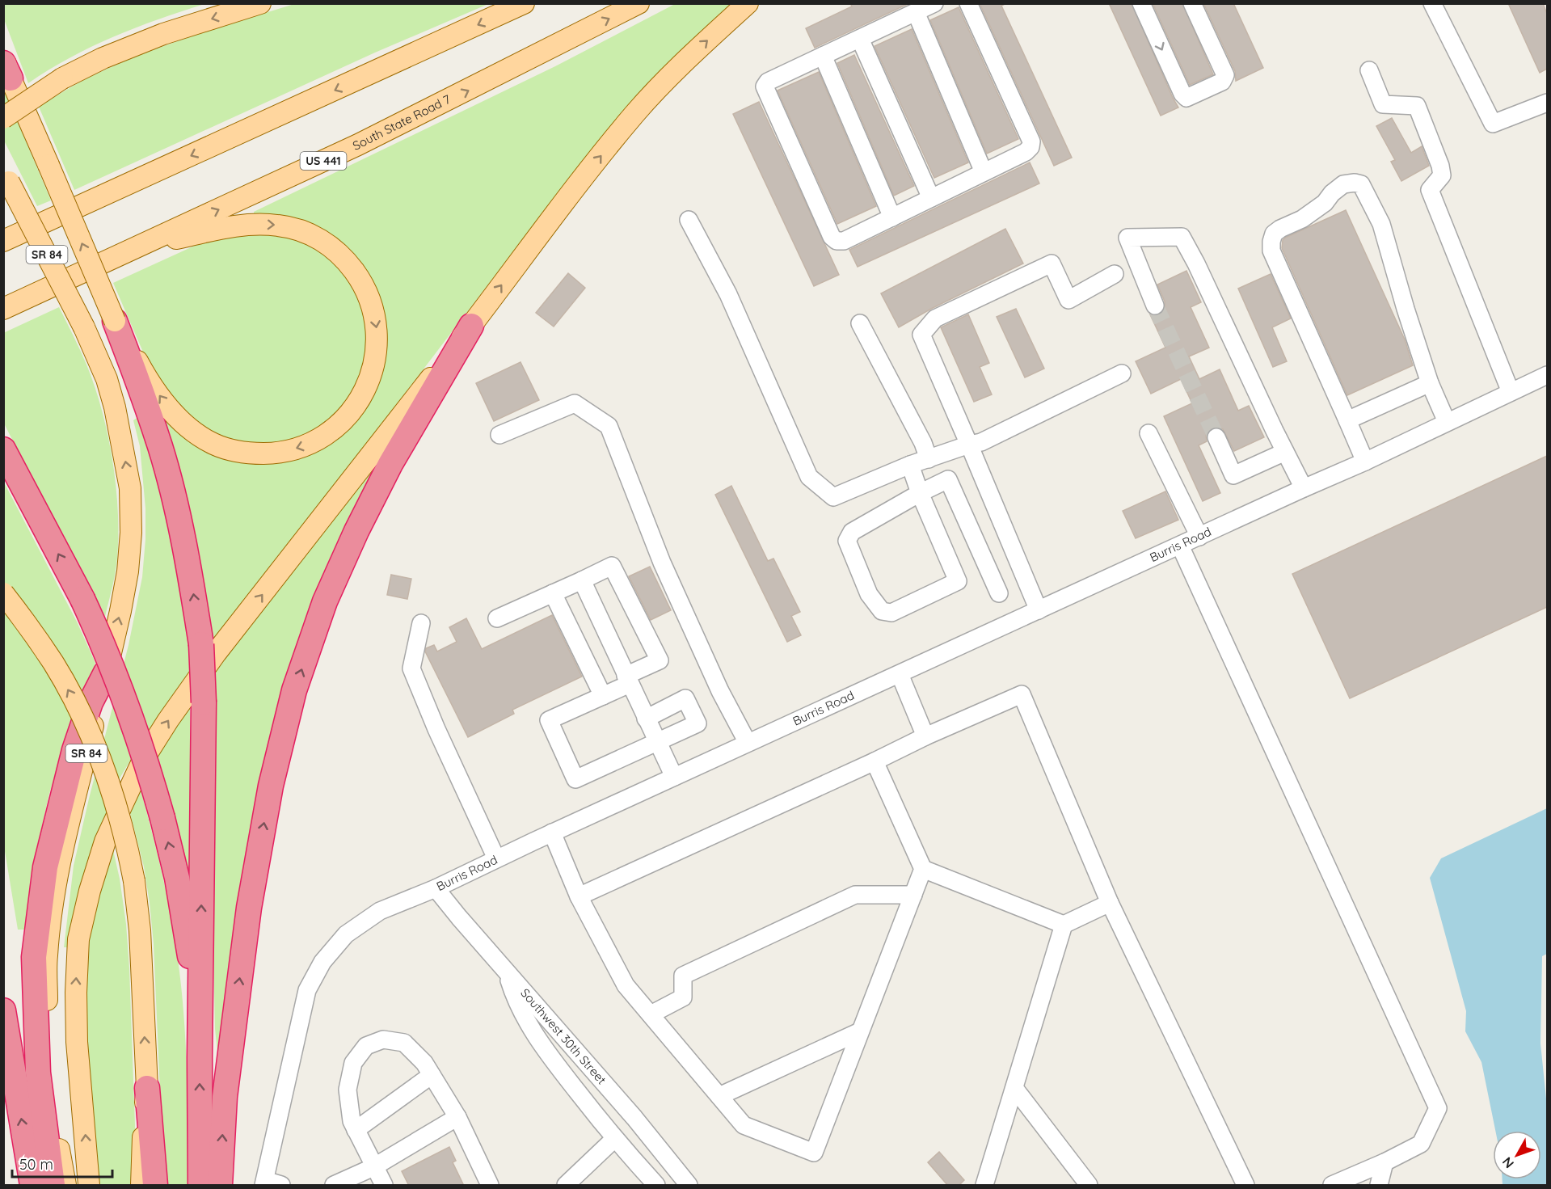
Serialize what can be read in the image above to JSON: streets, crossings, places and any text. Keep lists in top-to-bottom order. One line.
{"streets":{"main road":["South State Road 7","US 441","SR 84"],"street":["Burris Road","Southwest 30th Street"]},"crossings":[["Burris Road","Southwest 30th Street"]],"scale_bar":"50 m","north":"bottom left"}
